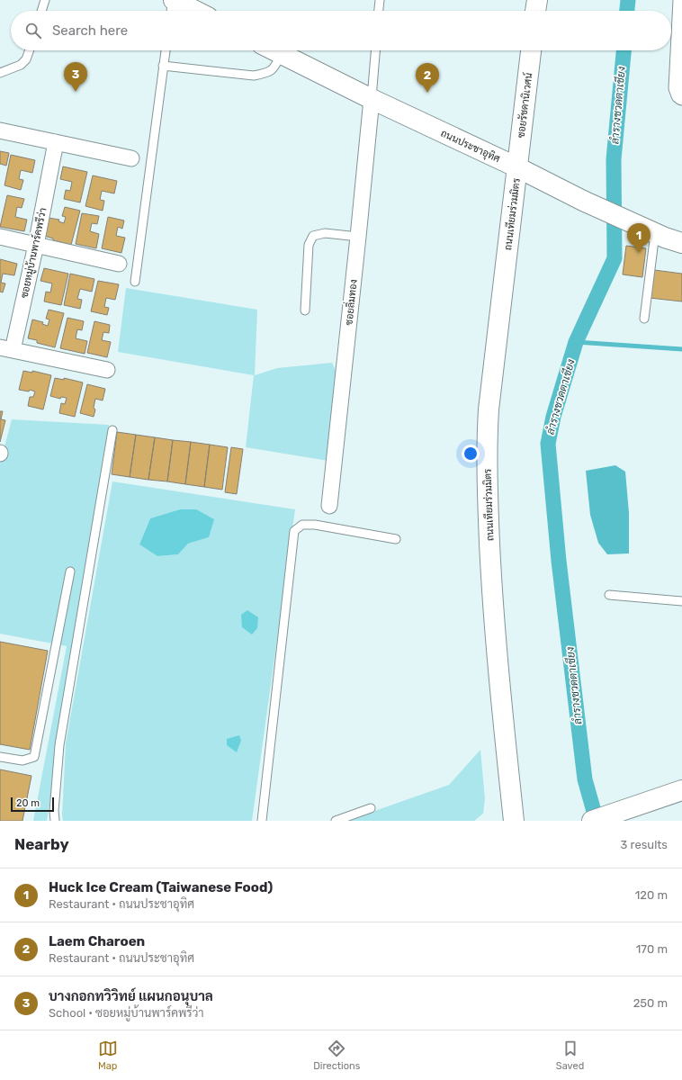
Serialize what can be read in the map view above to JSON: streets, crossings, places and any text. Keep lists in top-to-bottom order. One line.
{"streets":{"street":["ซอยรัชดานิเวศน์","ถนนประชาอุทิศ","ถนนเทียมร่วมมิตร","ซอยหมู่บ้านพาร์คพรีว่า","ซอยลิ่มทอง"]},"crossings":[["ซอยรัชดานิเวศน์","ถนนประชาอุทิศ"],["ซอยรัชดานิเวศน์","ถนนเทียมร่วมมิตร"],["ถนนประชาอุทิศ","ถนนเทียมร่วมมิตร"],["ถนนประชาอุทิศ","ซอยลิ่มทอง"]],"water":["ลำรางชวดตาเชียง"],"scale_bar":"20 m","page":{"search":"Search here","pins":["3","2","1"],"scale":"20 m","heading":["Nearby","3 results"],"list":[{"mark":"1","name":"Huck Ice Cream (Taiwanese Food)","note":"Restaurant · ถนนประชาอุทิศ","value":"120 m"},{"mark":"2","name":"Laem Charoen","note":"Restaurant · ถนนประชาอุทิศ","value":"170 m"},{"mark":"3","name":"บางกอกทวิวิทย์ แผนกอนุบาล","note":"School · ซอยหมู่บ้านพาร์คพรีว่า","value":"250 m"}],"nav":["Map","Directions","Saved"]}}
